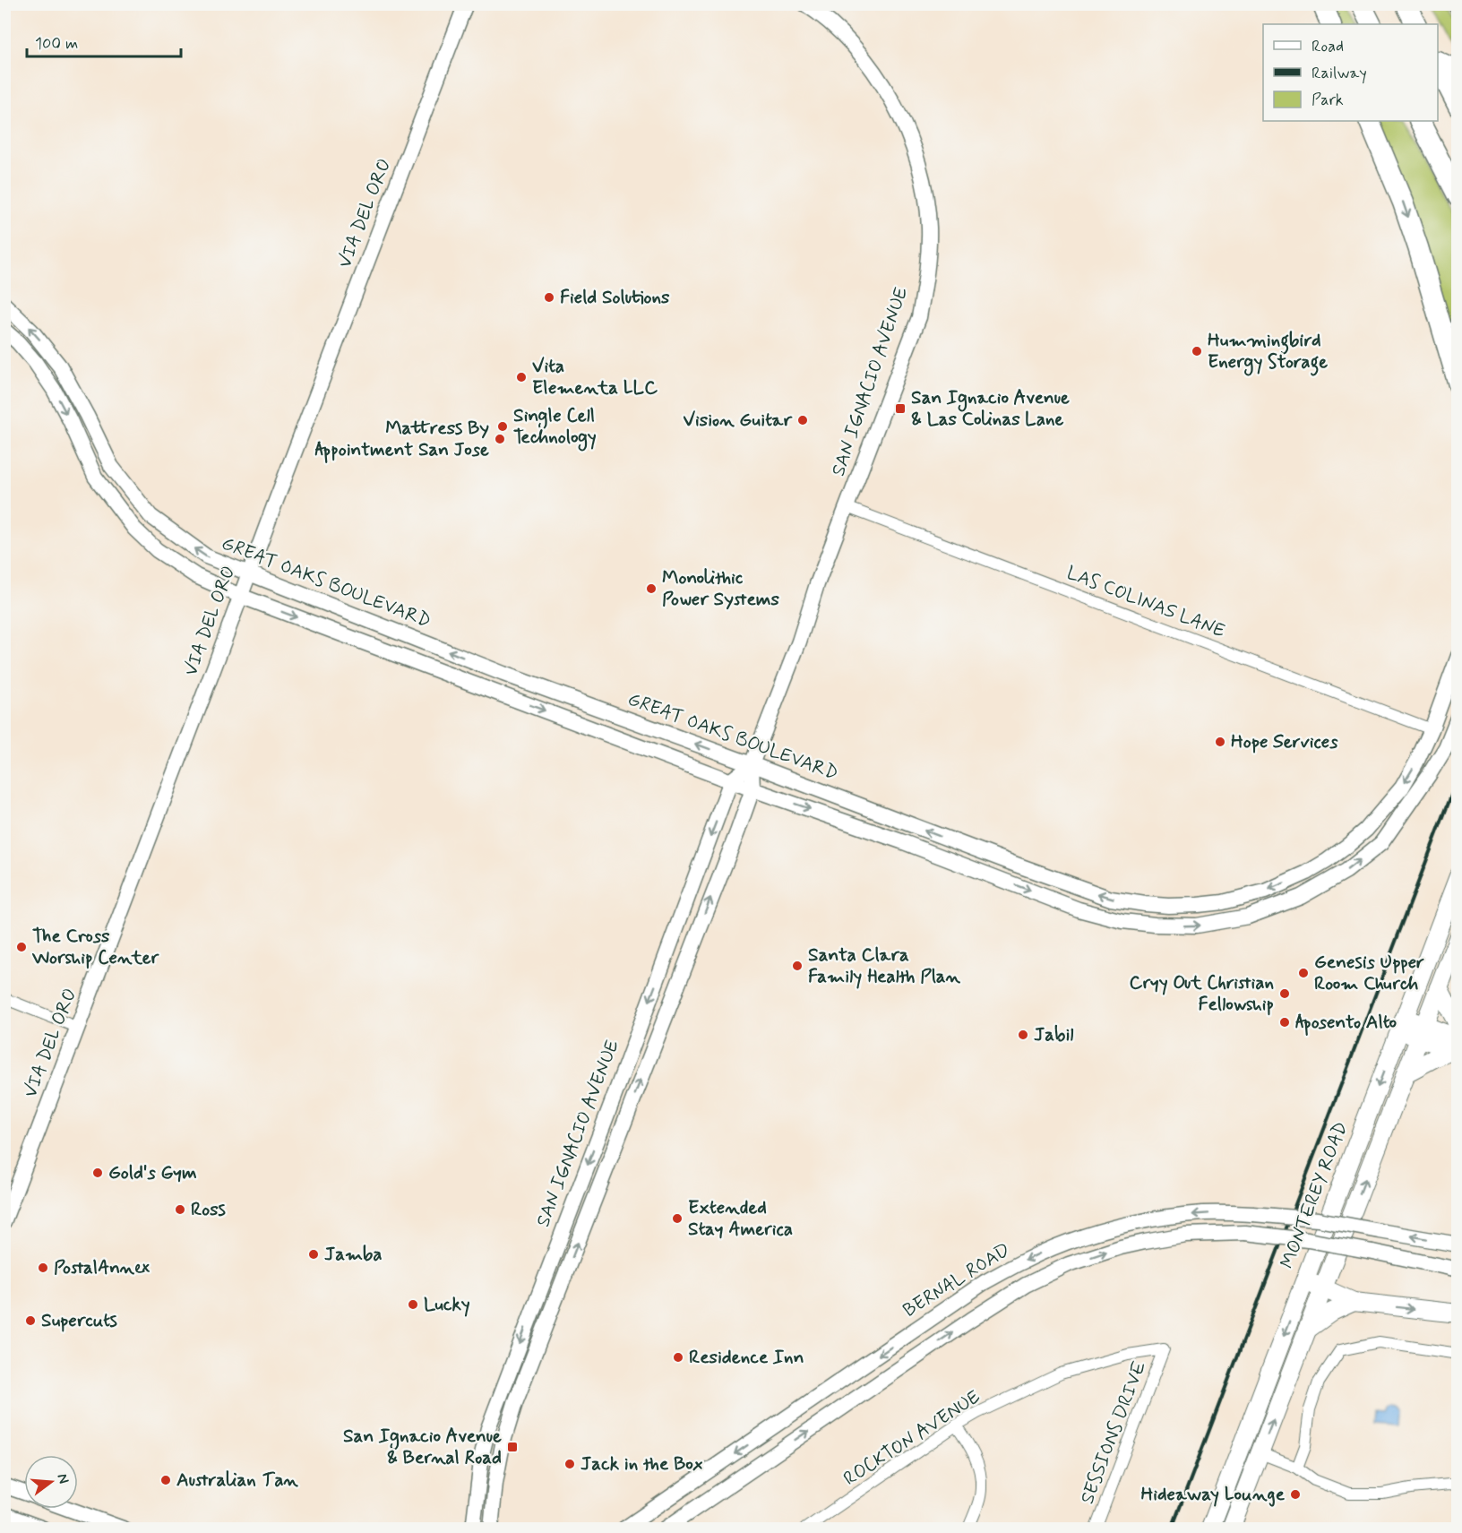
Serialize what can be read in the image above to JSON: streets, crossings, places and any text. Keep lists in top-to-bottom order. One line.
{"streets":{"main road":["VIA DEL ORO","SAN IGNACIO AVENUE","GREAT OAKS BOULEVARD","MONTEREY ROAD","BERNAL ROAD"],"street":["LAS COLINAS LANE","SESSIONS DRIVE","ROCKTON AVENUE"]},"crossings":[["VIA DEL ORO","GREAT OAKS BOULEVARD"],["SAN IGNACIO AVENUE","GREAT OAKS BOULEVARD"],["SAN IGNACIO AVENUE","LAS COLINAS LANE"],["GREAT OAKS BOULEVARD","LAS COLINAS LANE"],["SESSIONS DRIVE","ROCKTON AVENUE"]],"places":{"other":["Field Solutions","Hummingbird Energy Storage","Vita Elementa LLC","Vision Guitar","Single Cell Technology","Mattress By Appointment San Jose","Monolithic Power Systems","Hope Services","The Cross Worship Center","Santa Clara Family Health Plan","Genesis Upper Room Church","Cryy Out Christian Fellowship","Aposento Alto","Jabil","Gold's Gym","Ross","Extended Stay America","Jamba","PostalAnnex","Lucky","Supercuts","Residence Inn","Jack in the Box","Australian Tan","Hideaway Lounge"],"transit":["San Ignacio Avenue & Las Colinas Lane","San Ignacio Avenue & Bernal Road"]},"legend":["Road","Railway","Park"],"scale_bar":"100 m","north":"right"}
